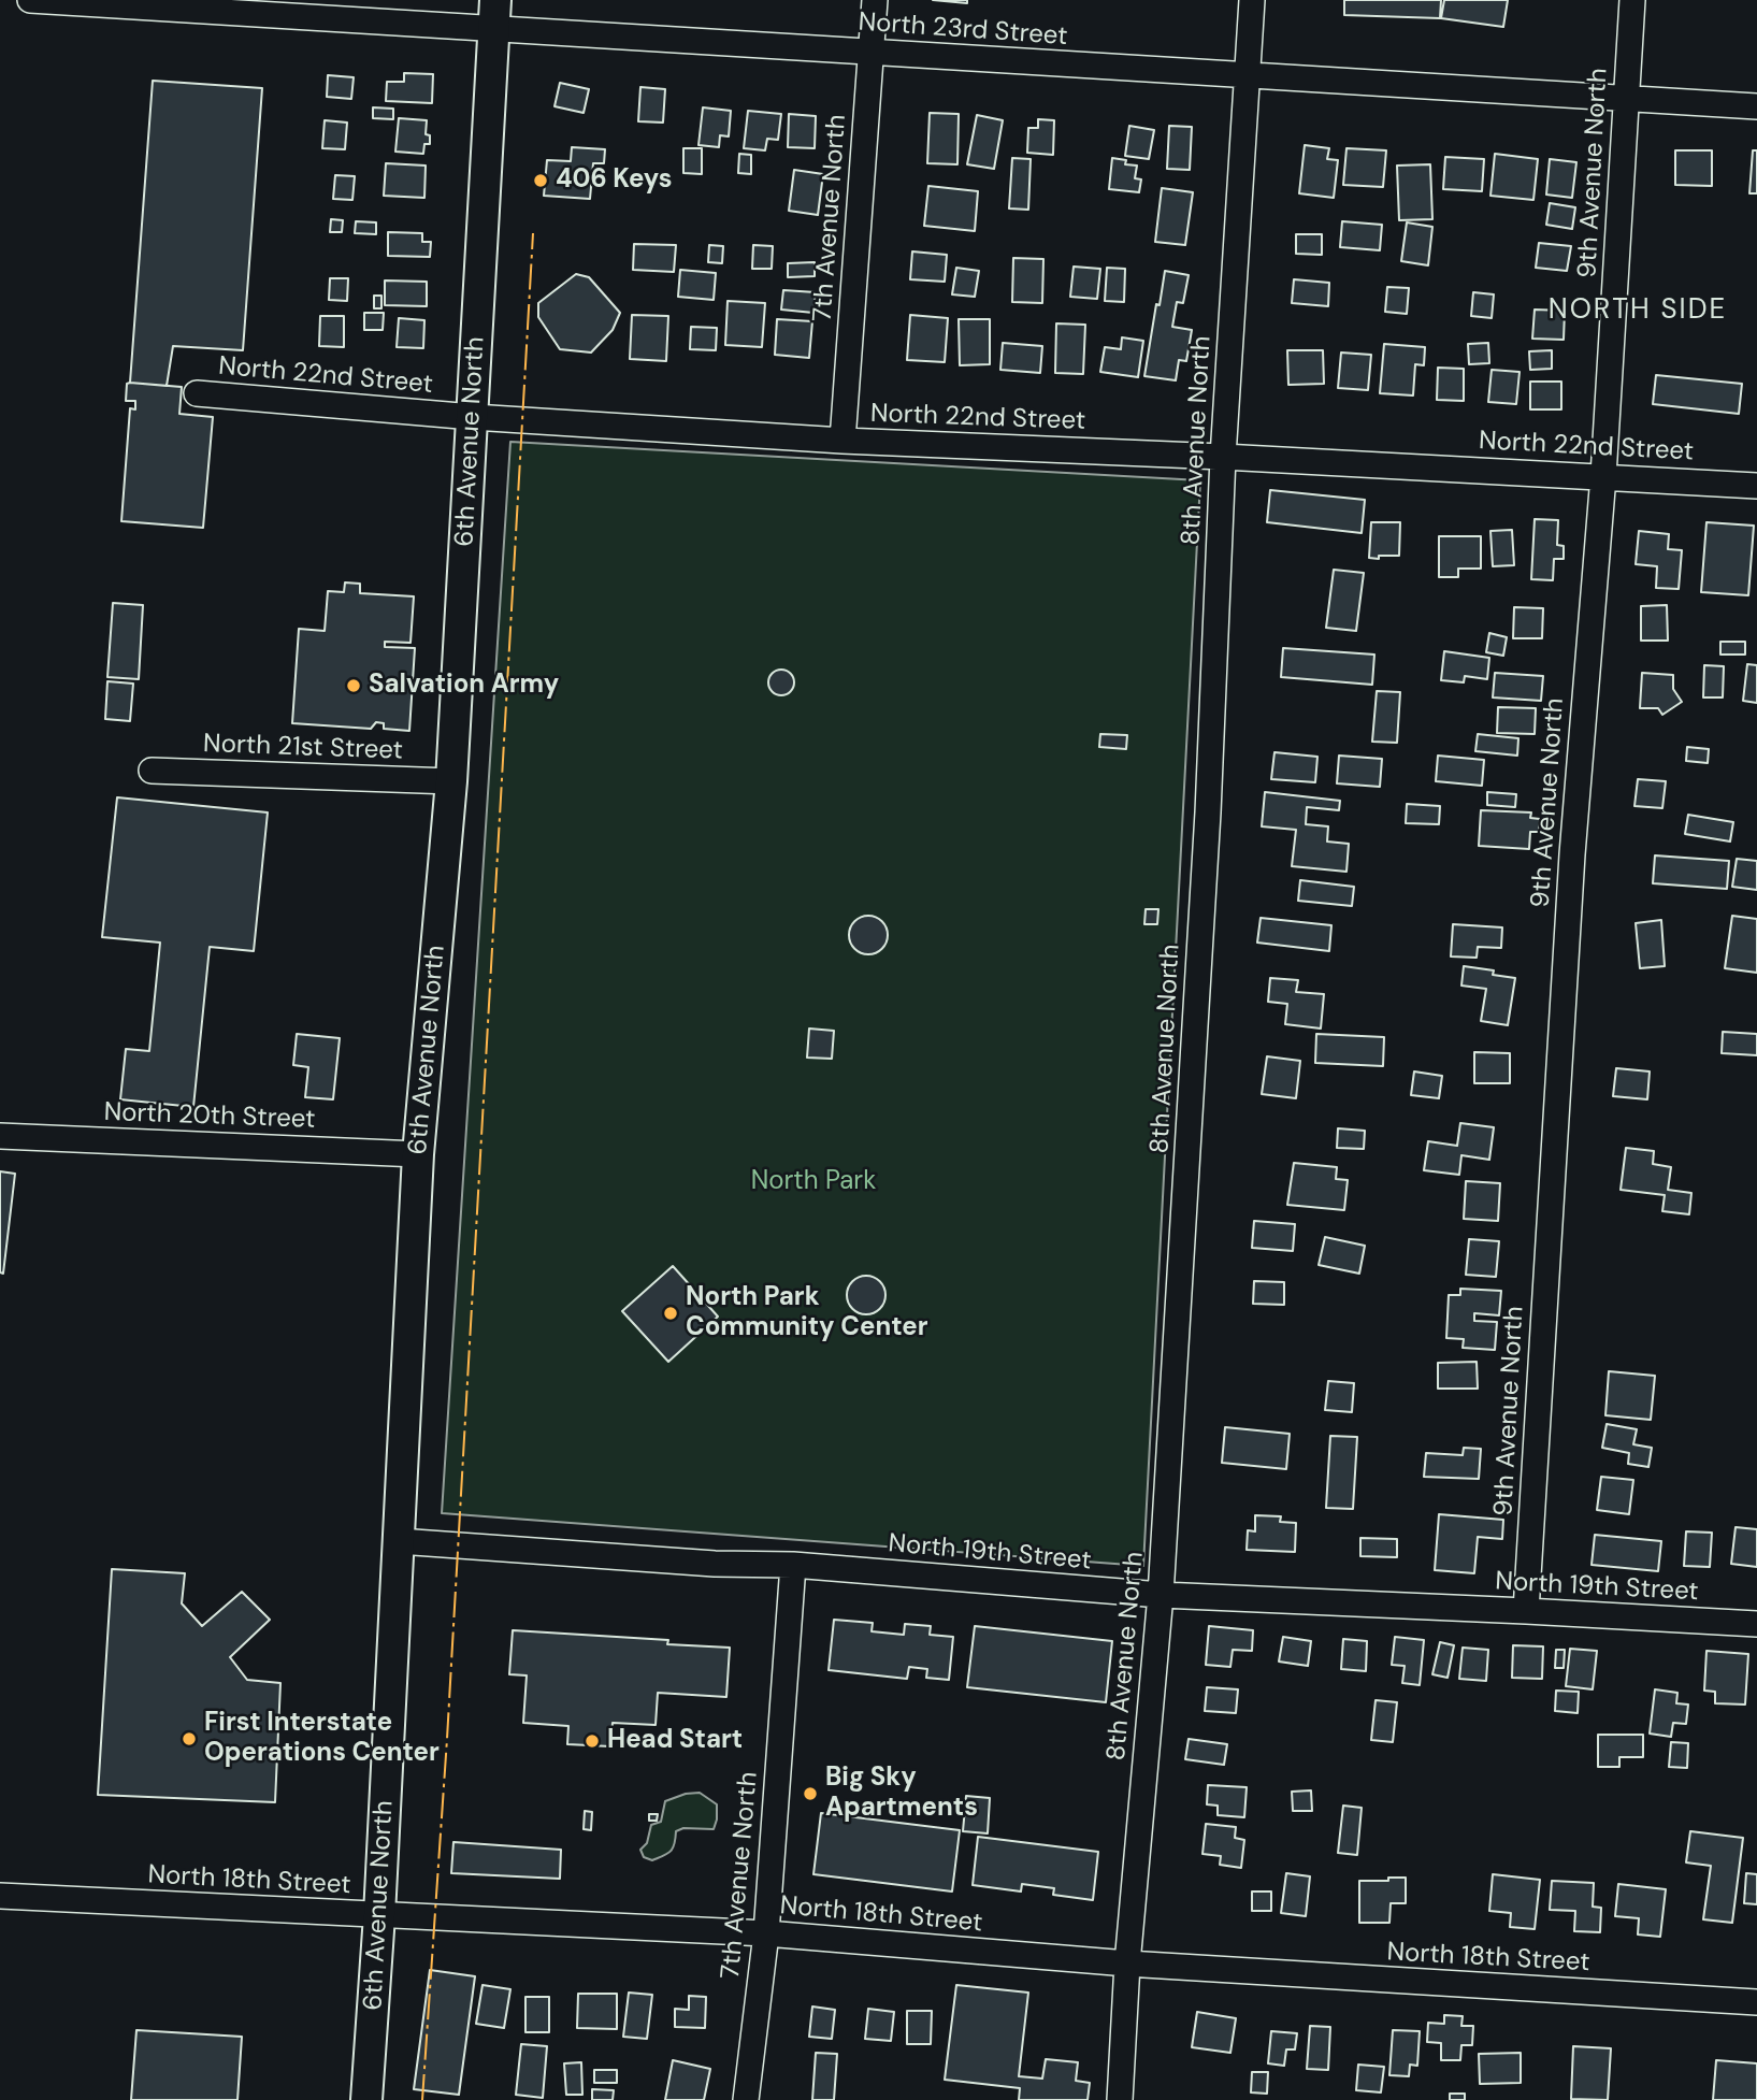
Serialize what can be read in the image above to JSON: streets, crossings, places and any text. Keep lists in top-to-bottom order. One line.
{"streets":{"main road":["6th Avenue North"],"street":["North 23rd Street","9th Avenue North","7th Avenue North","North 22nd Street","8th Avenue North","North 21st Street","North 20th Street","North 19th Street","North 18th Street"]},"crossings":[["North 23rd Street","9th Avenue North"],["North 23rd Street","7th Avenue North"],["North 23rd Street","8th Avenue North"],["North 23rd Street","6th Avenue North"],["9th Avenue North","North 22nd Street"],["9th Avenue North","North 19th Street"],["7th Avenue North","North 22nd Street"],["7th Avenue North","North 19th Street"],["7th Avenue North","North 18th Street"],["North 22nd Street","8th Avenue North"],["North 22nd Street","6th Avenue North"],["8th Avenue North","North 19th Street"],["8th Avenue North","North 18th Street"],["6th Avenue North","North 21st Street"],["6th Avenue North","North 20th Street"],["6th Avenue North","North 19th Street"],["6th Avenue North","North 18th Street"]],"districts":["NORTH SIDE"],"parks":["North Park"],"places":["406 Keys","Salvation Army","North Park Community Center","First Interstate Operations Center","Head Start","Big Sky Apartments"]}
